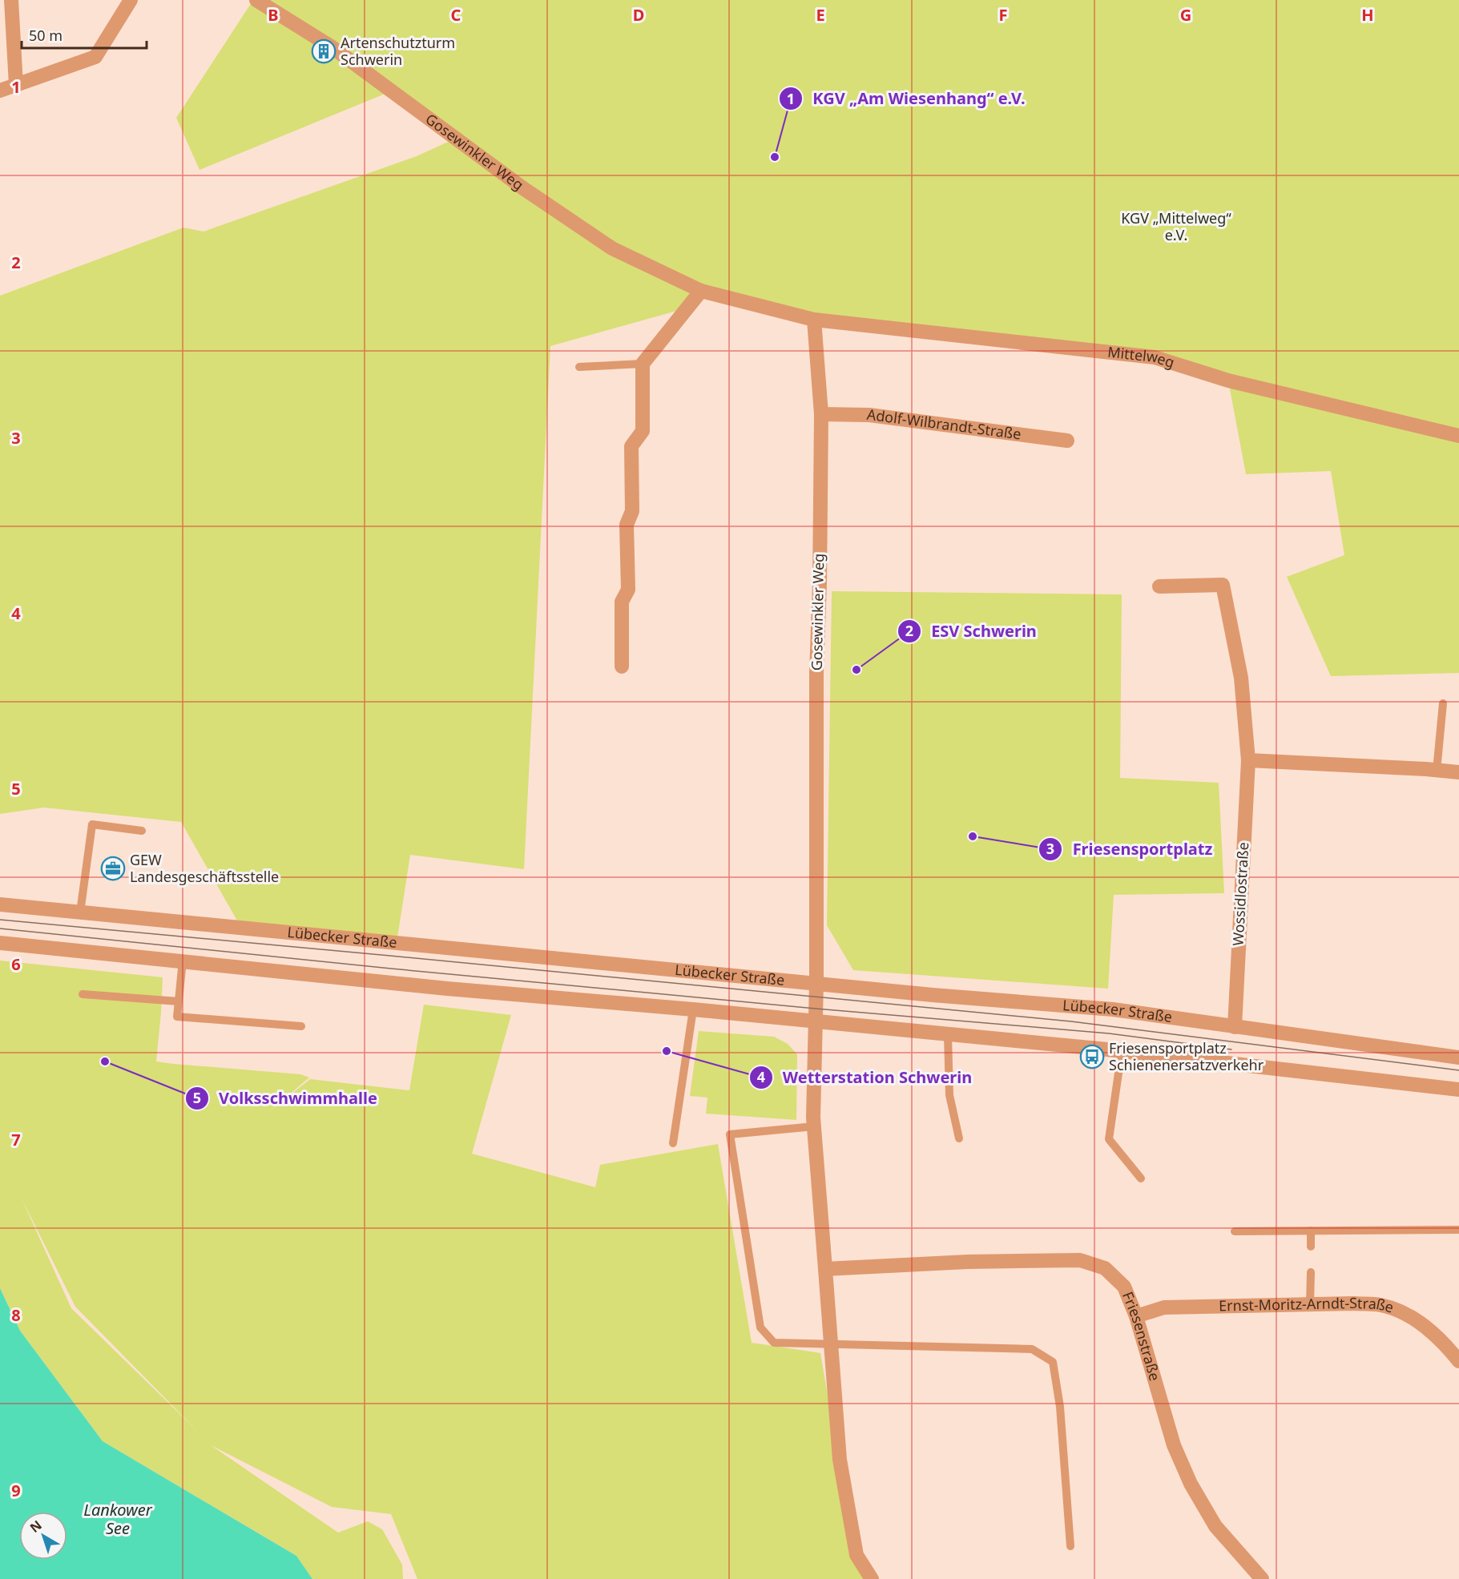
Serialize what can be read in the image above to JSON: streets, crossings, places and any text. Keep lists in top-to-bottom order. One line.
{"streets":{"street":["Gosewinkler Weg","Mittelweg","Adolf-Wilbrandt-Straße","Wossidlostraße","Lübecker Straße","Ernst-Moritz-Arndt-Straße","Friesenstraße"]},"crossings":[["Gosewinkler Weg","Mittelweg"],["Gosewinkler Weg","Adolf-Wilbrandt-Straße"],["Gosewinkler Weg","Lübecker Straße"],["Wossidlostraße","Lübecker Straße"],["Ernst-Moritz-Arndt-Straße","Friesenstraße"]],"water":["Lankower See"],"parks":["KGV „Mittelweg“ e.V."],"places":{"building":["Artenschutzturm Schwerin"],"other":["KGV „Am Wiesenhang“ e.V.","ESV Schwerin","Friesensportplatz","Wetterstation Schwerin","Volksschwimmhalle"],"office":["GEW Landesgeschäftsstelle"],"bus stop":["Friesensportplatz Schienenersatzverkehr"]},"scale_bar":"50 m","north":"top left","grid":{"columns":["B","C","D","E","F","G","H"],"rows":["1","2","3","4","5","6","7","8","9"]}}
